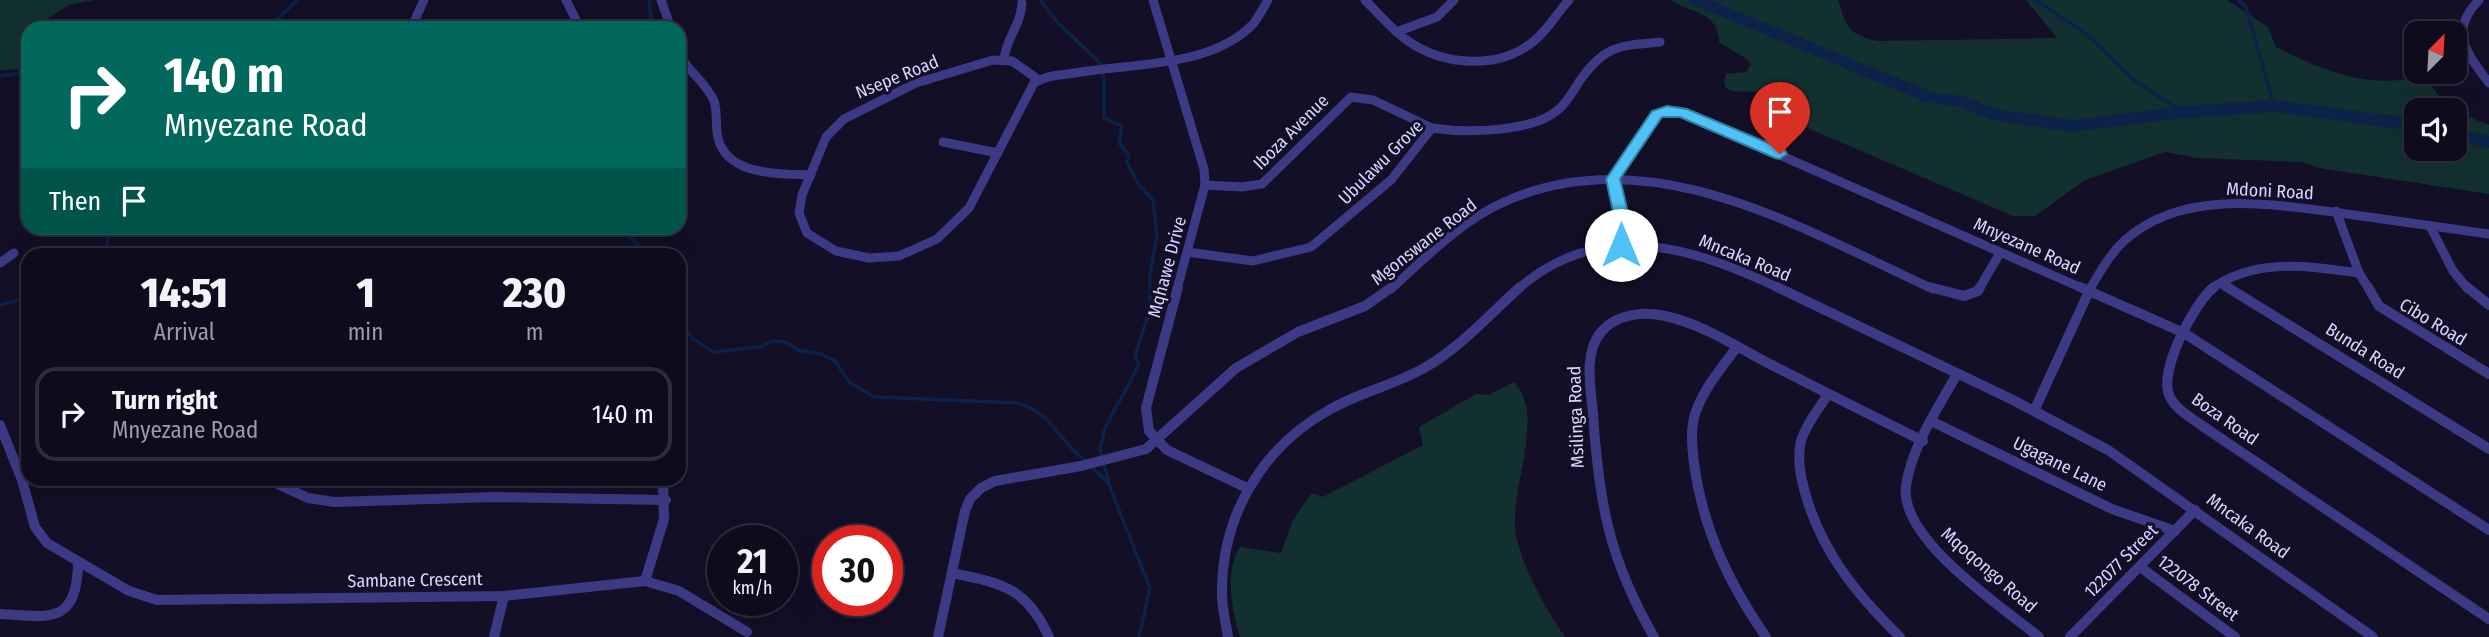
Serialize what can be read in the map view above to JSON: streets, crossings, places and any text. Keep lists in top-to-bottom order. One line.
{"streets":{"street":["Nsepe Road","Iboza Avenue","Ubulawu Grove","Mdoni Road","Mgonswane Road","Mnyezane Road","Mncaka Road","Mqhawe Drive","Cibo Road","Bunda Road","Msilinga Road","Boza Road","Ugagane Lane","122077 Street","Mqoqongo Road","Sambane Crescent","122078 Street"]},"crossings":[["Iboza Avenue","Ubulawu Grove"],["Iboza Avenue","Mqhawe Drive"],["Ubulawu Grove","Mqhawe Drive"],["Mdoni Road","Mnyezane Road"],["Mdoni Road","Mncaka Road"],["Mdoni Road","Cibo Road"],["Mgonswane Road","Mnyezane Road"],["Mgonswane Road","Mqhawe Drive"],["Mnyezane Road","Boza Road"],["Mncaka Road","122077 Street"],["Mncaka Road","Mqoqongo Road"],["Cibo Road","Boza Road"],["Bunda Road","Boza Road"],["Msilinga Road","Mqoqongo Road"],["Ugagane Lane","122077 Street"],["Ugagane Lane","Mqoqongo Road"],["122077 Street","122078 Street"]],"north":"top right","page":{"turn":["140 m","Mnyezane Road"],"then":"Then","eta":["14:51","Arrival","1","min","230","m"],"list":[{"name":"Turn right","note":"Mnyezane Road","value":"140 m"}],"speed":"21 km/h","limit":"30"}}
